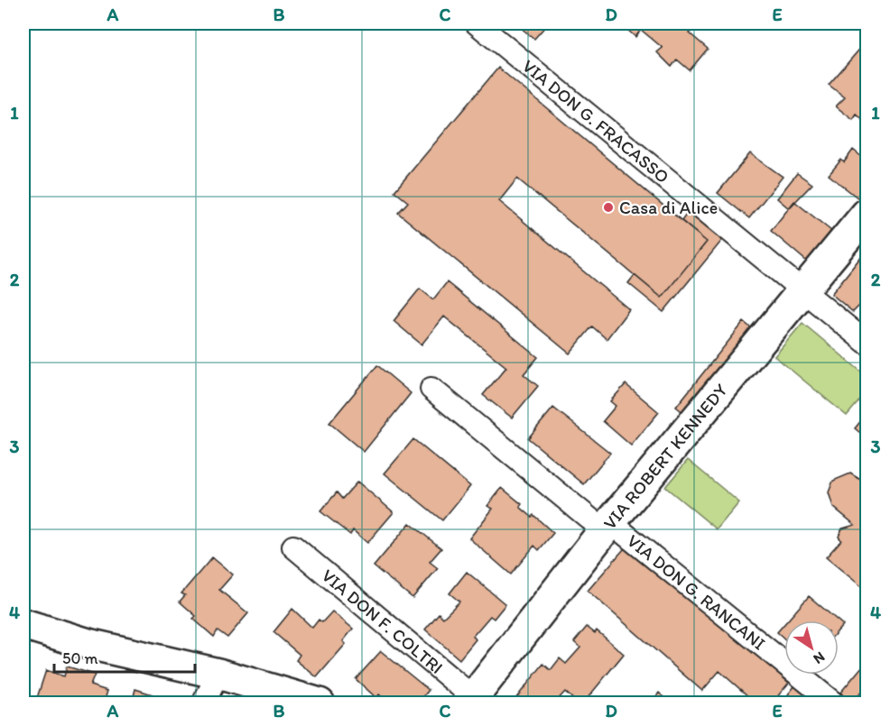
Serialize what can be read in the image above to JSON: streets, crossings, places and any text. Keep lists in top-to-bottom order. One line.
{"streets":{"main road":["VIA ROBERT KENNEDY"],"street":["VIA DON G. FRACASSO","VIA DON G. RANCANI","VIA DON F. COLTRI"]},"crossings":[["VIA DON G. FRACASSO","VIA ROBERT KENNEDY"],["VIA ROBERT KENNEDY","VIA DON G. RANCANI"],["VIA ROBERT KENNEDY","VIA DON F. COLTRI"]],"places":["Casa di Alice"],"scale_bar":"50 m","north":"bottom right","grid":{"columns":["A","B","C","D","E"],"rows":["1","2","3","4"]}}
